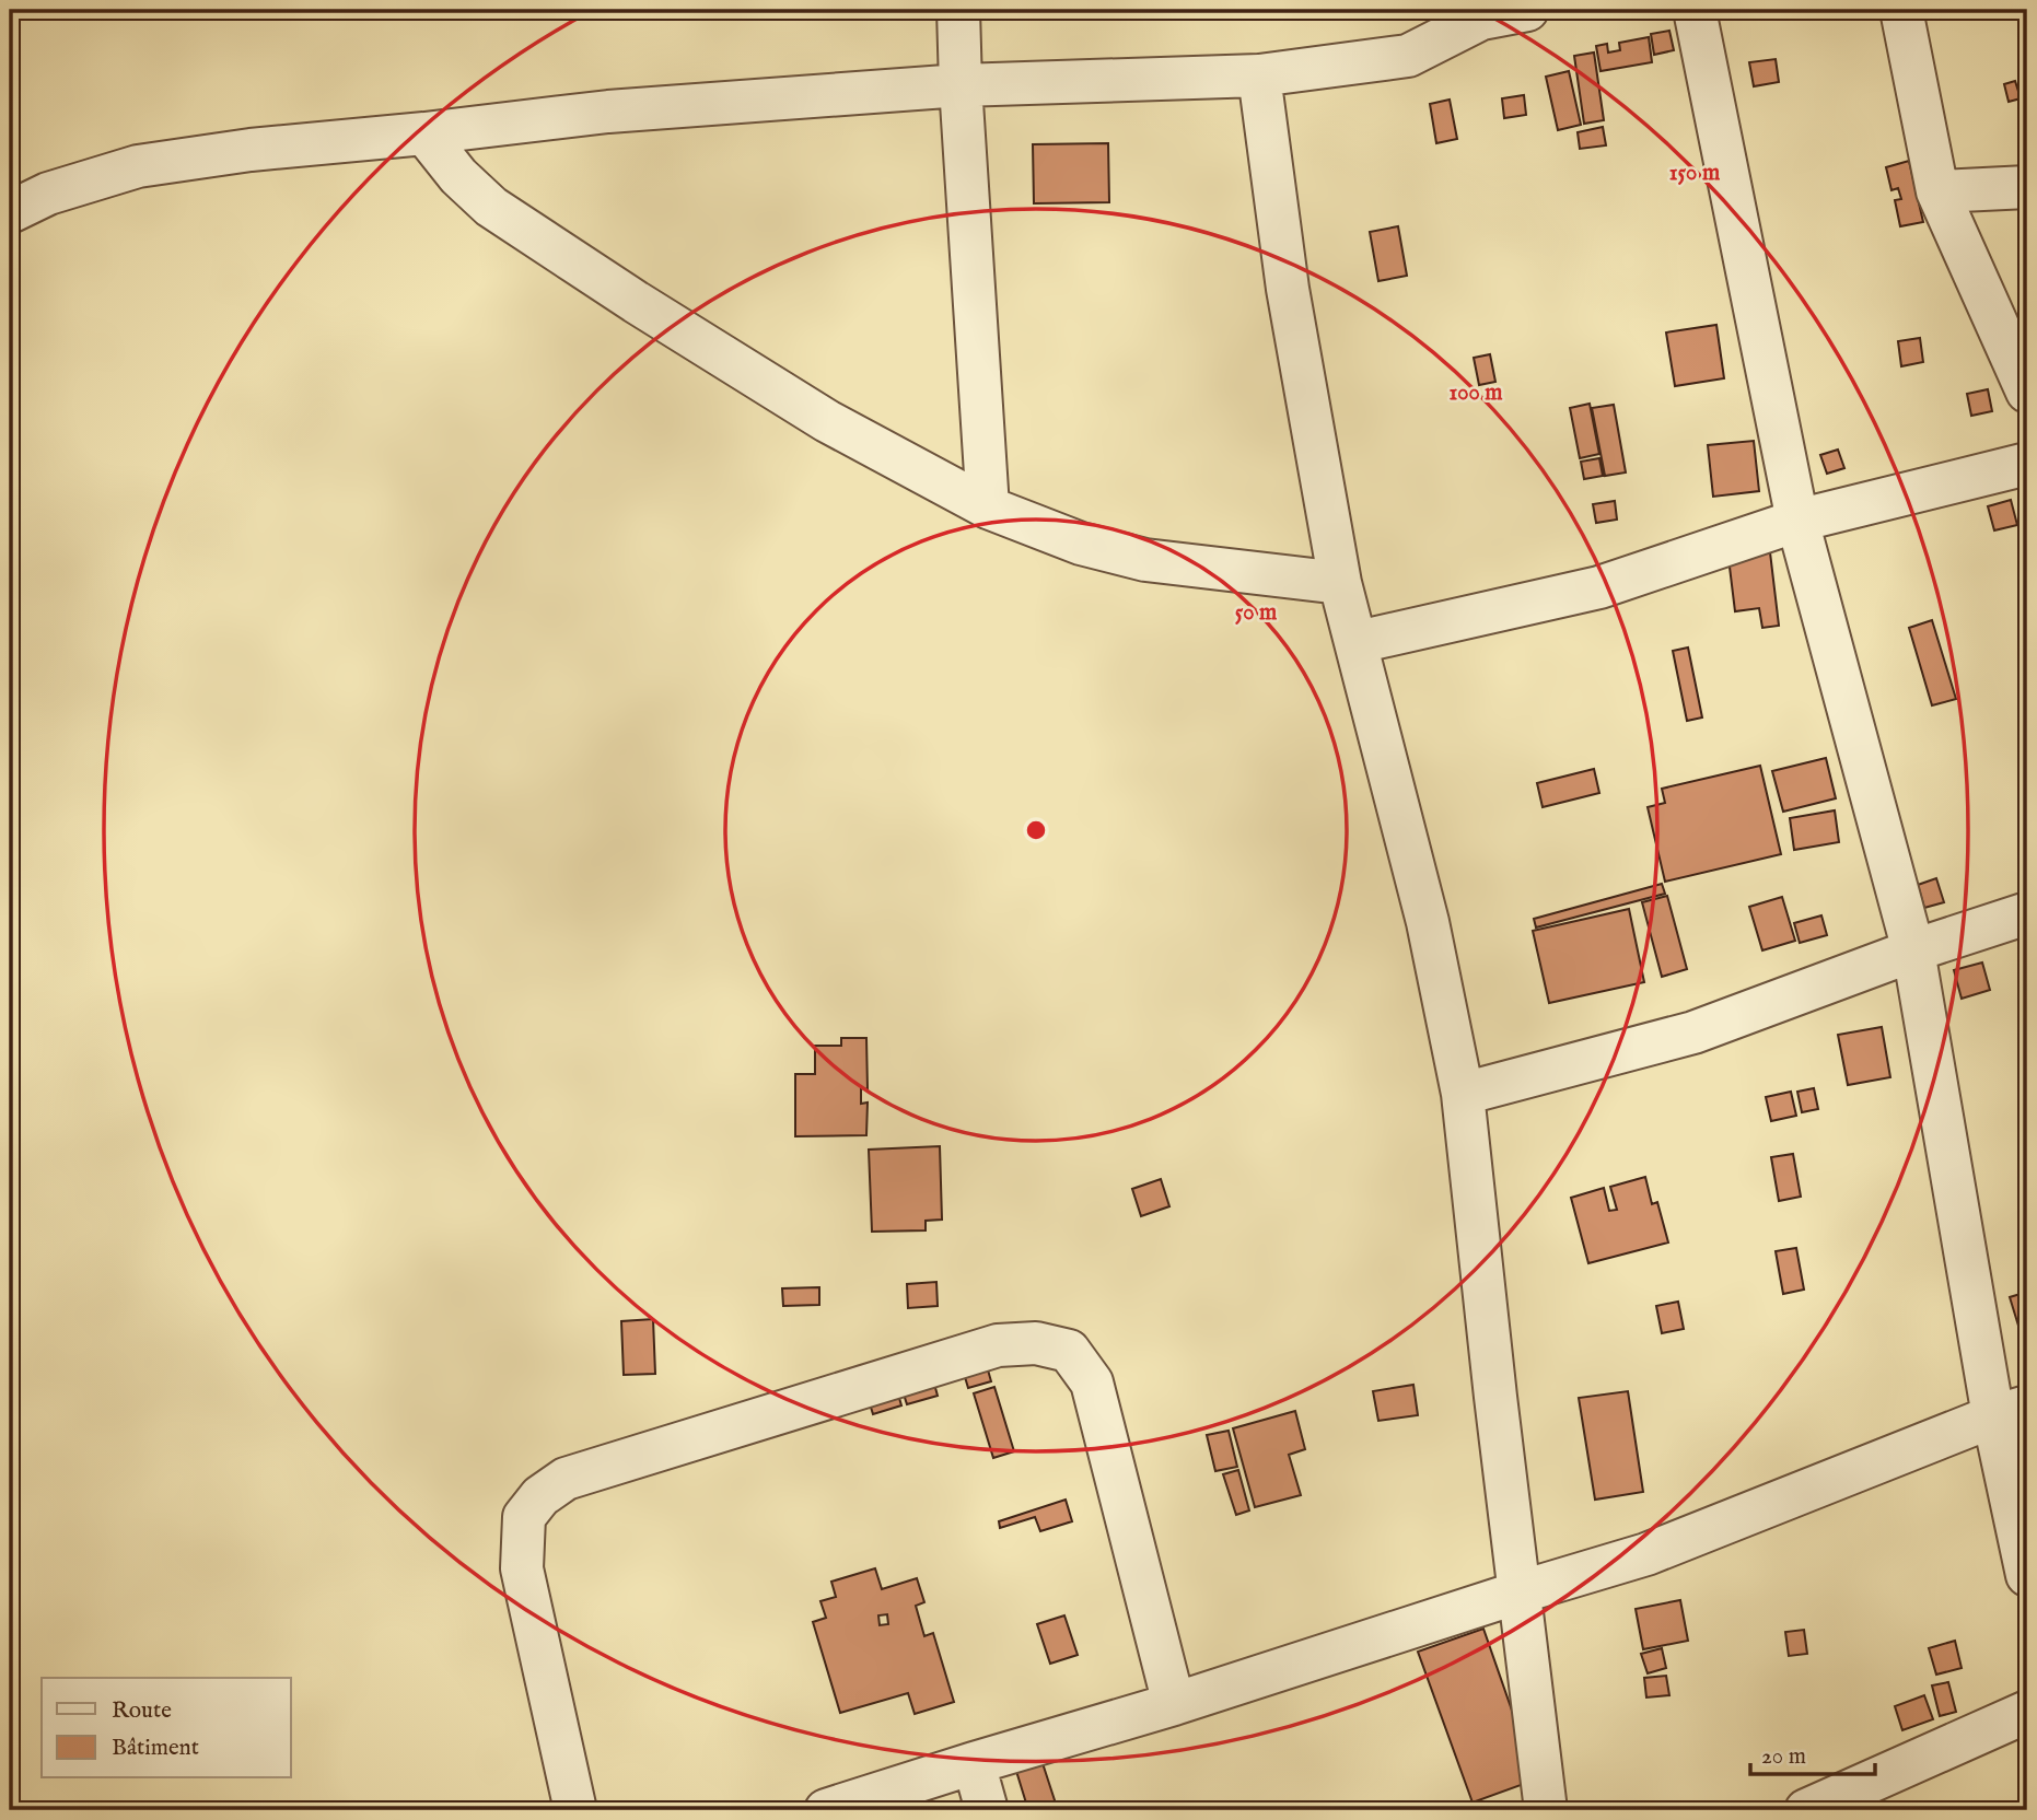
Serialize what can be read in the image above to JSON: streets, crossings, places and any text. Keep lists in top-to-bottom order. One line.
{"legend":["Route","Bâtiment"],"scale_bar":"20 m","rings":["150 m","100 m","50 m"]}
